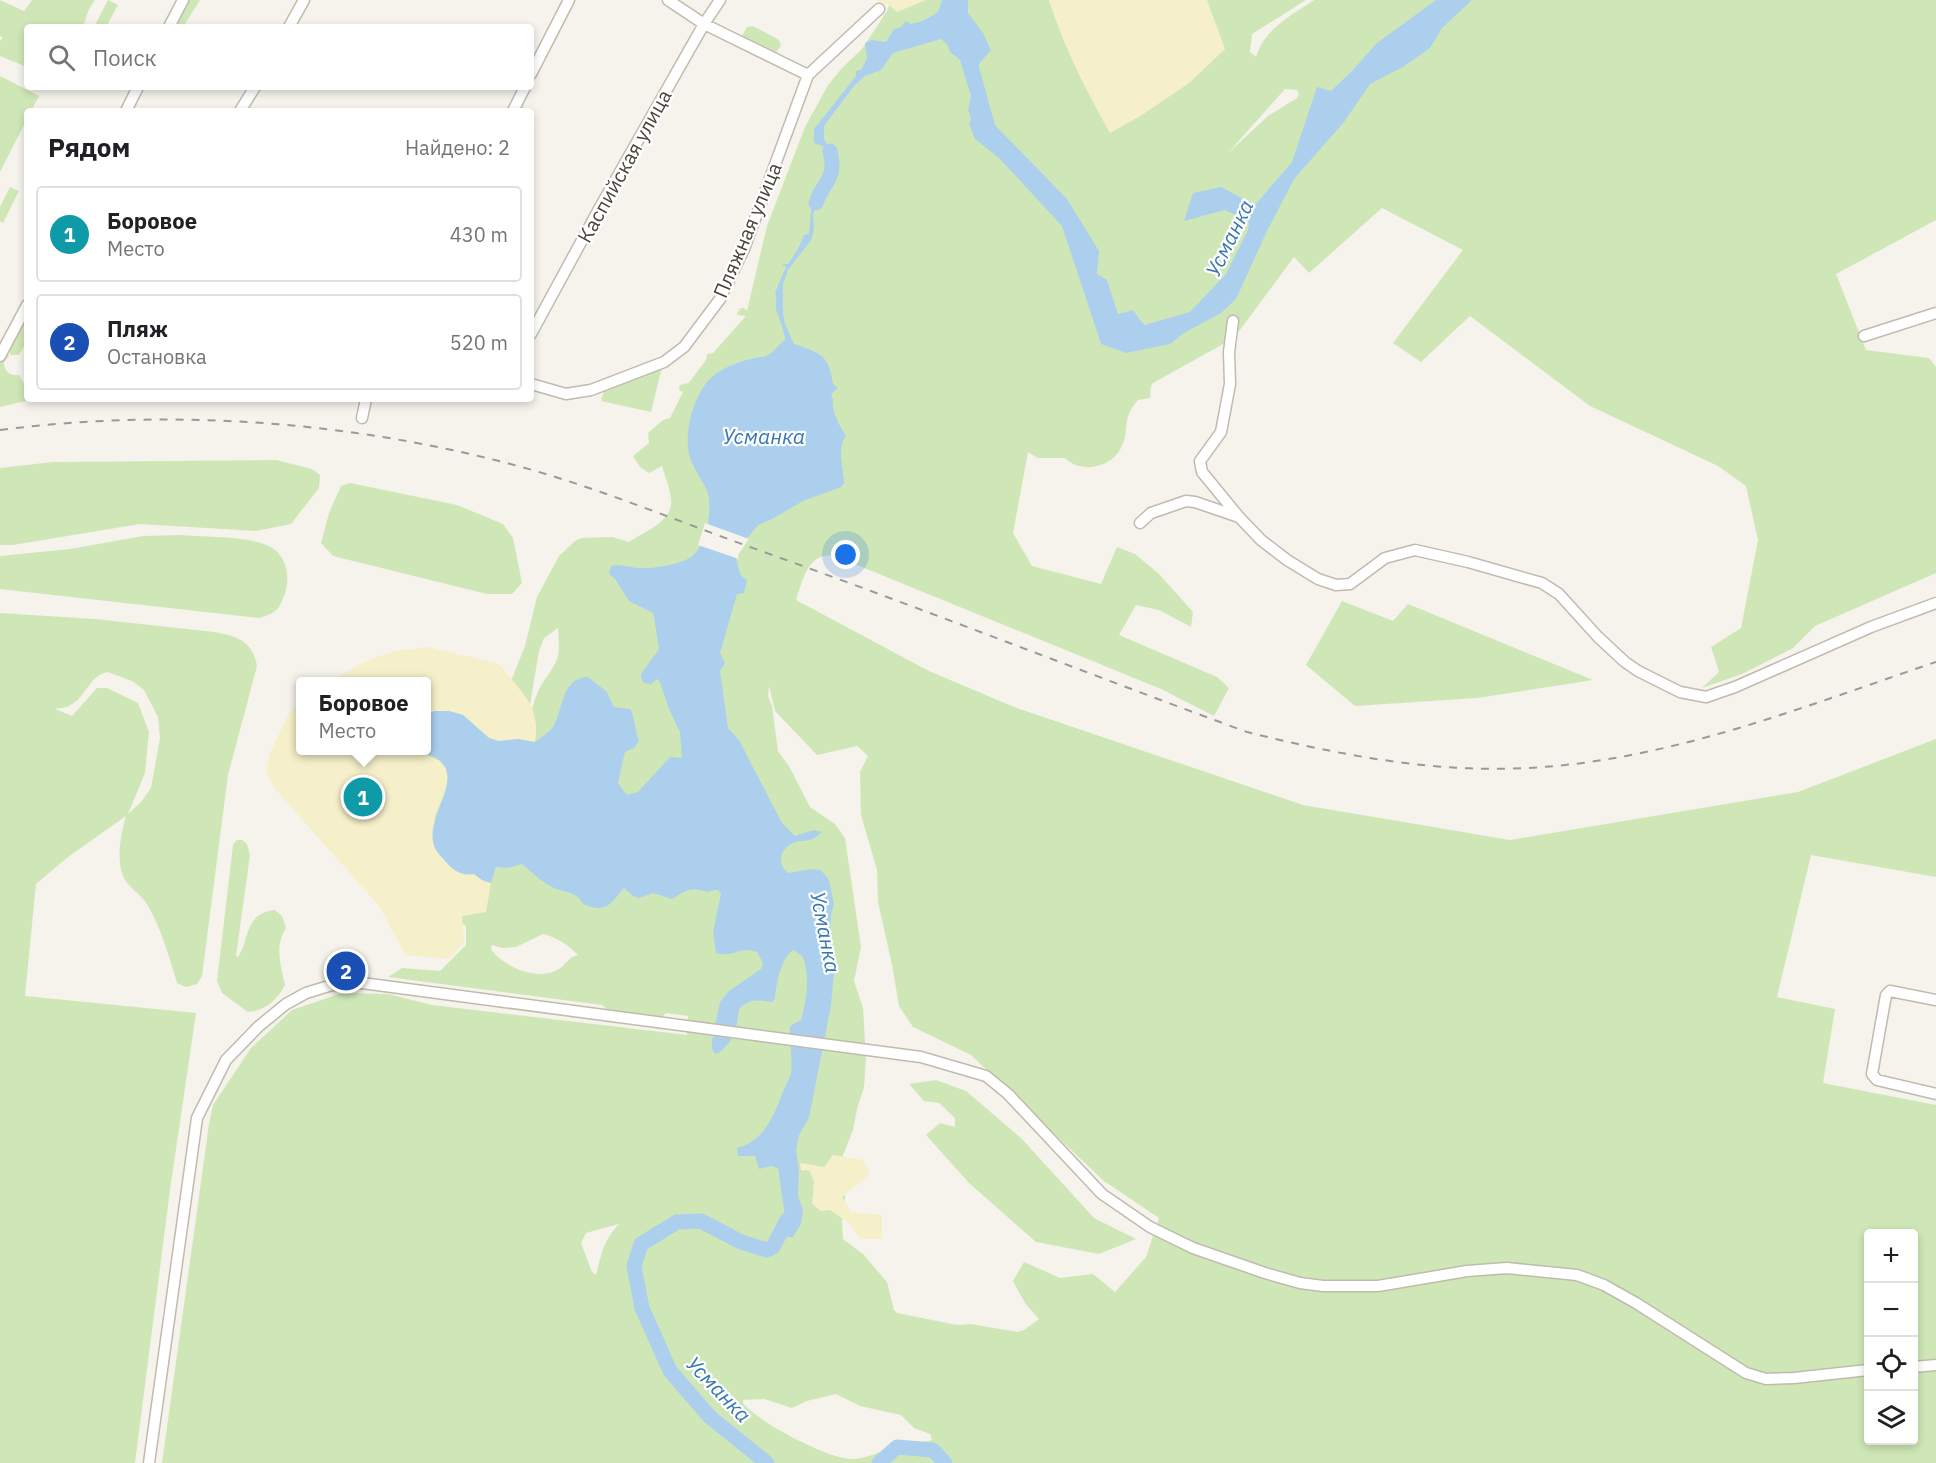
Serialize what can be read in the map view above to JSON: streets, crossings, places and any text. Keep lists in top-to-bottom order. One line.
{"streets":{"street":["Каспийская улица","Пляжная улица"]},"water":["Усманка"],"page":{"search":"Поиск","heading":["Рядом","Найдено: 2"],"list":[{"mark":"1","name":"Боровое","note":"Место","value":"430 m"},{"mark":"2","name":"Пляж","note":"Остановка","value":"520 m"}],"popup":["Боровое","Место"],"pins":["1","2"],"map_buttons":["+","−"]}}
